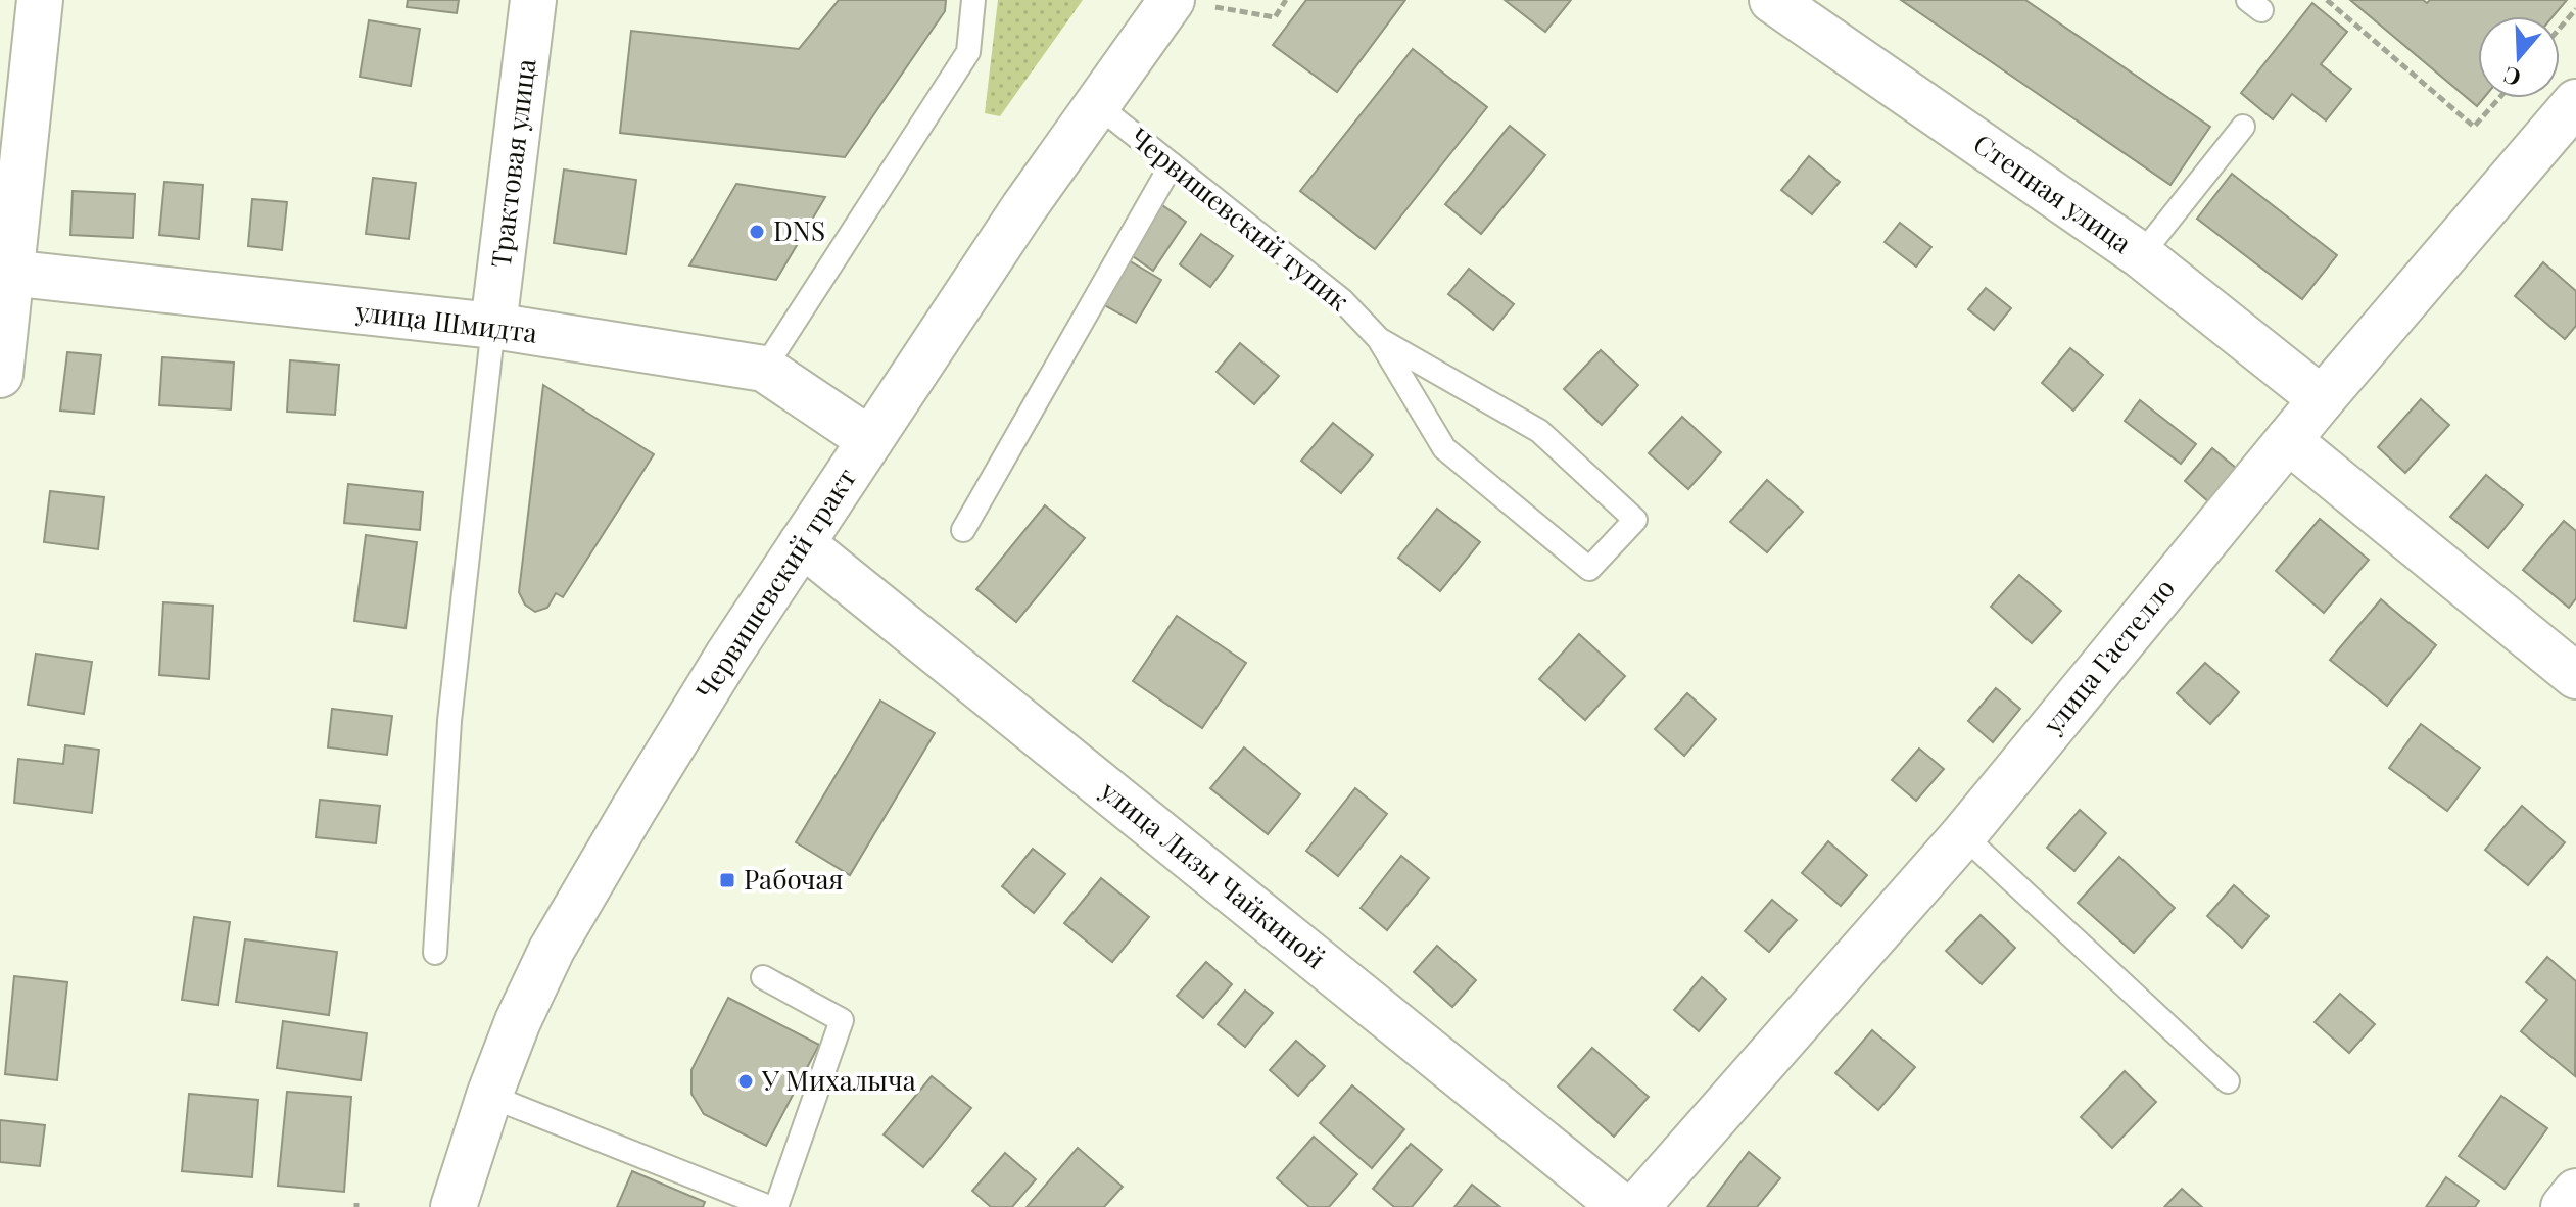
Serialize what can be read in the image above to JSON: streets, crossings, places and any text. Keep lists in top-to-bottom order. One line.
{"streets":{"street":["Трактовая улица","Степная улица","улица Шмидта","Червишевский тракт","улица Гастелло","улица Лизы Чайкиной"],"lane":["Червишевский тупик"]},"crossings":[["Трактовая улица","улица Шмидта"],["Степная улица","улица Гастелло"],["Червишевский тупик","Червишевский тракт"],["улица Шмидта","Червишевский тракт"],["Червишевский тракт","улица Лизы Чайкиной"]],"places":{"other":["DNS","У Михалыча"],"transit":["Рабочая"]},"north":"bottom"}
